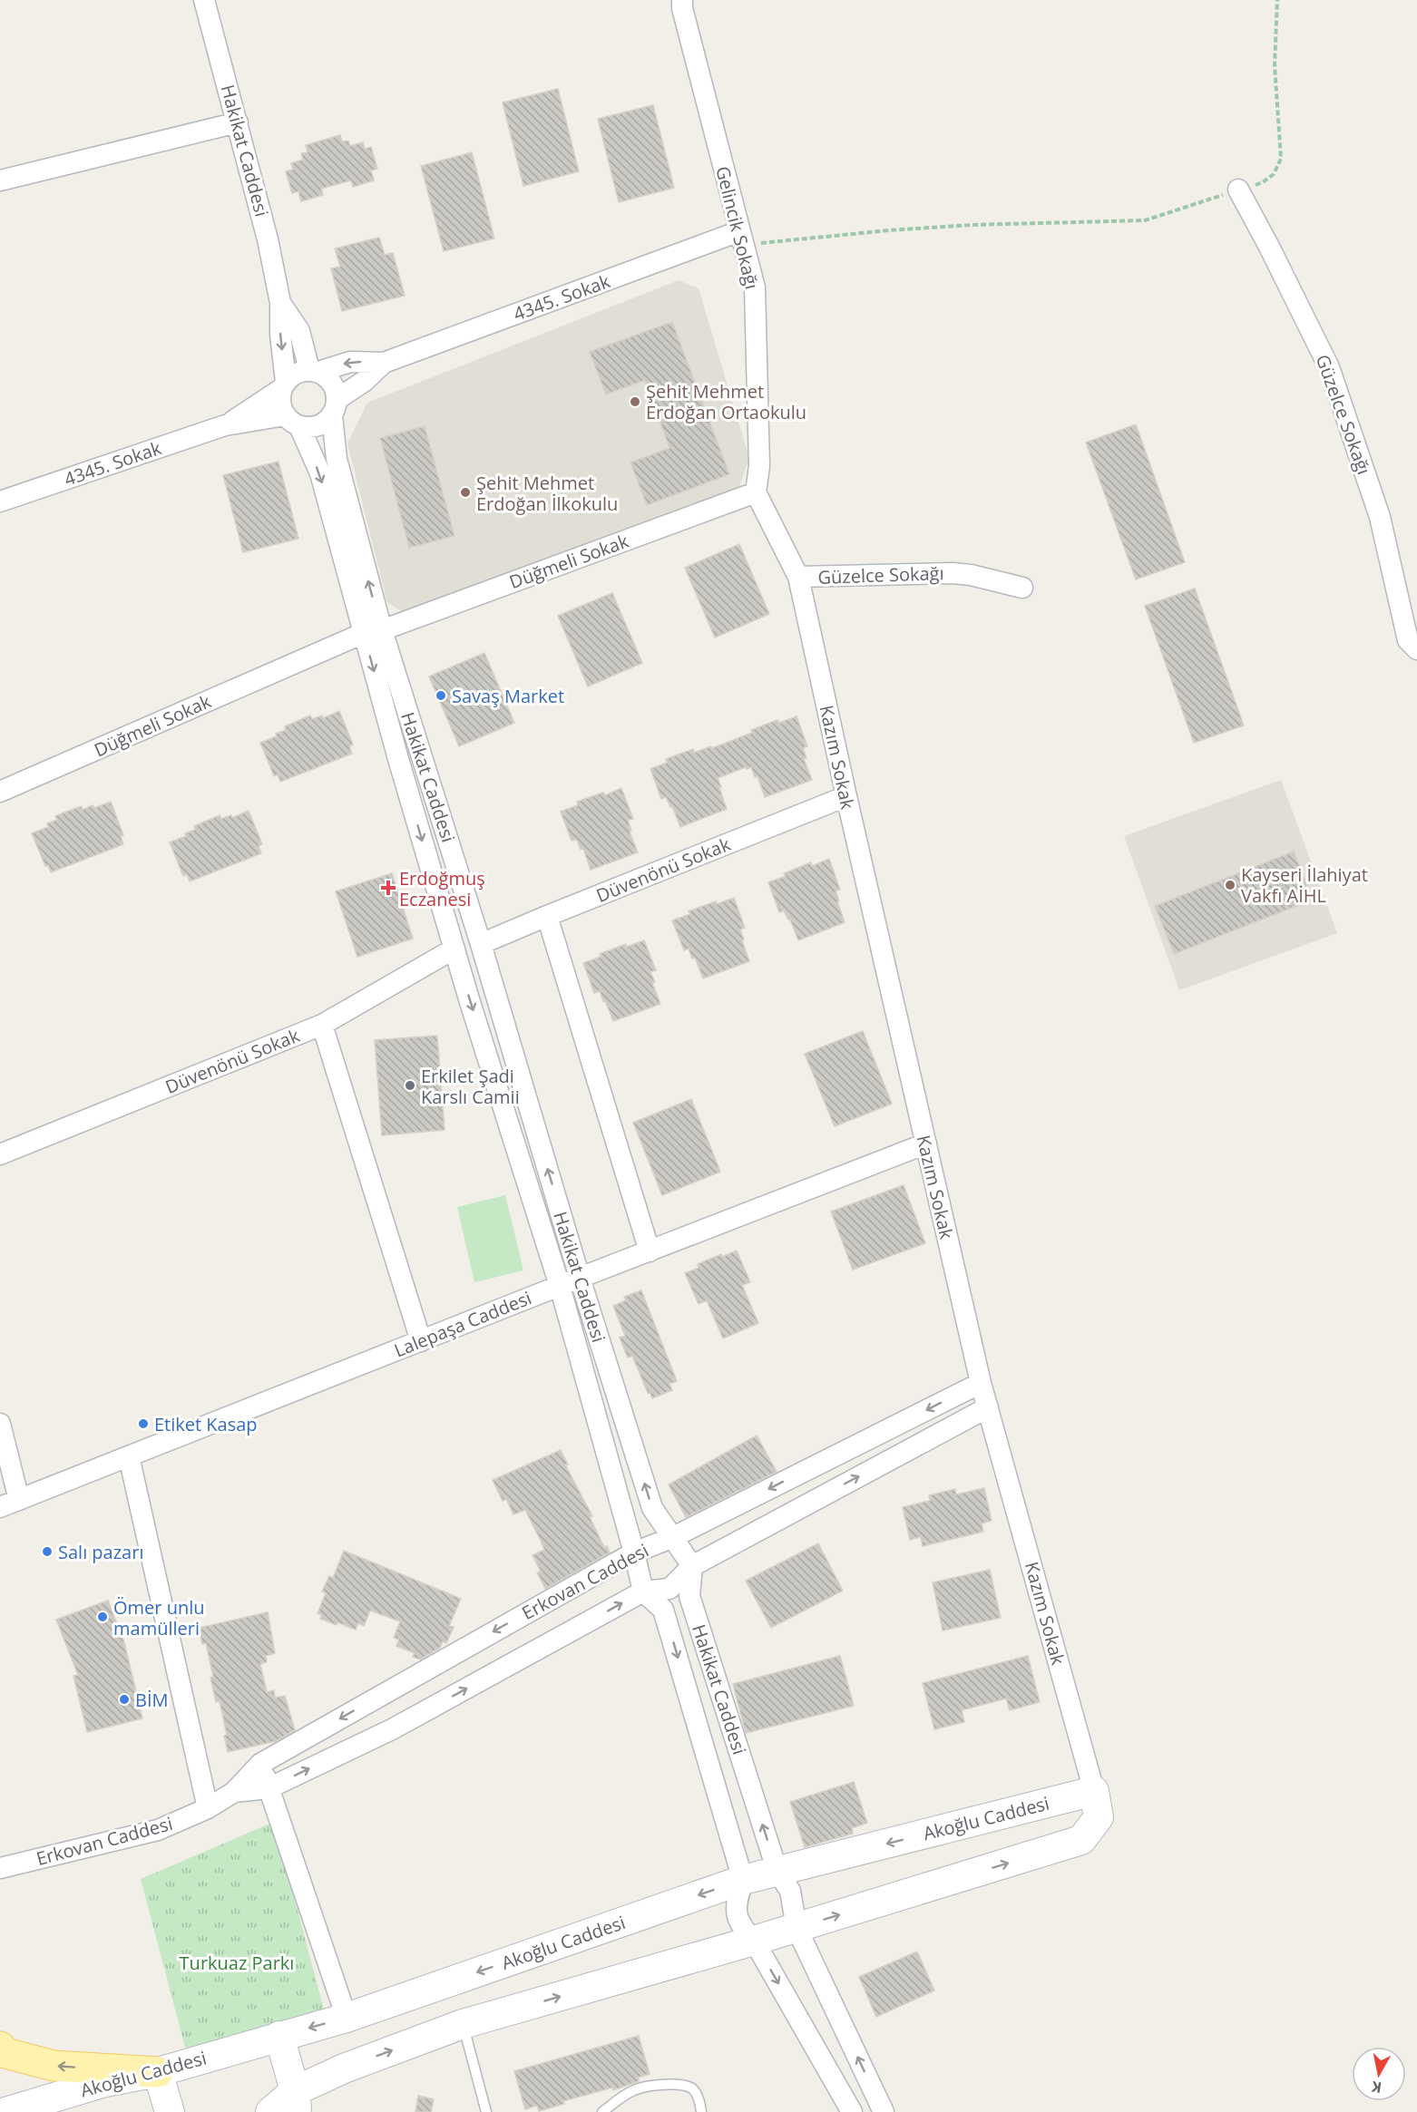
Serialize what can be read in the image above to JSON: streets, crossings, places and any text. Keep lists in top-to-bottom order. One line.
{"streets":{"street":["Hakikat Caddesi","Gelincik Sokağı","4345. Sokak","Güzelce Sokağı","Düğmeli Sokak","Kazım Sokak","Düvenönü Sokak","Lalepaşa Caddesi","Erkovan Caddesi","Akoğlu Caddesi"]},"crossings":[["Hakikat Caddesi","4345. Sokak"],["Hakikat Caddesi","Düğmeli Sokak"],["Hakikat Caddesi","Düvenönü Sokak"],["Hakikat Caddesi","Lalepaşa Caddesi"],["Hakikat Caddesi","Erkovan Caddesi"],["Hakikat Caddesi","Akoğlu Caddesi"],["Gelincik Sokağı","4345. Sokak"],["Gelincik Sokağı","Güzelce Sokağı"],["Gelincik Sokağı","Düğmeli Sokak"],["Güzelce Sokağı","Düğmeli Sokak"],["Güzelce Sokağı","Kazım Sokak"],["Kazım Sokak","Düvenönü Sokak"],["Kazım Sokak","Lalepaşa Caddesi"],["Kazım Sokak","Erkovan Caddesi"],["Kazım Sokak","Akoğlu Caddesi"]],"parks":["Turkuaz Parkı"],"places":{"other":["Şehit Mehmet Erdoğan Ortaokulu","Şehit Mehmet Erdoğan İlkokulu","Savaş Market","Kayseri İlahiyat Vakfı AİHL","Erkilet Şadi Karslı Camii","Etiket Kasap","Salı pazarı","Ömer unlu mamülleri","BİM"],"health":["Erdoğmuş Eczanesi"]},"north":"bottom"}
